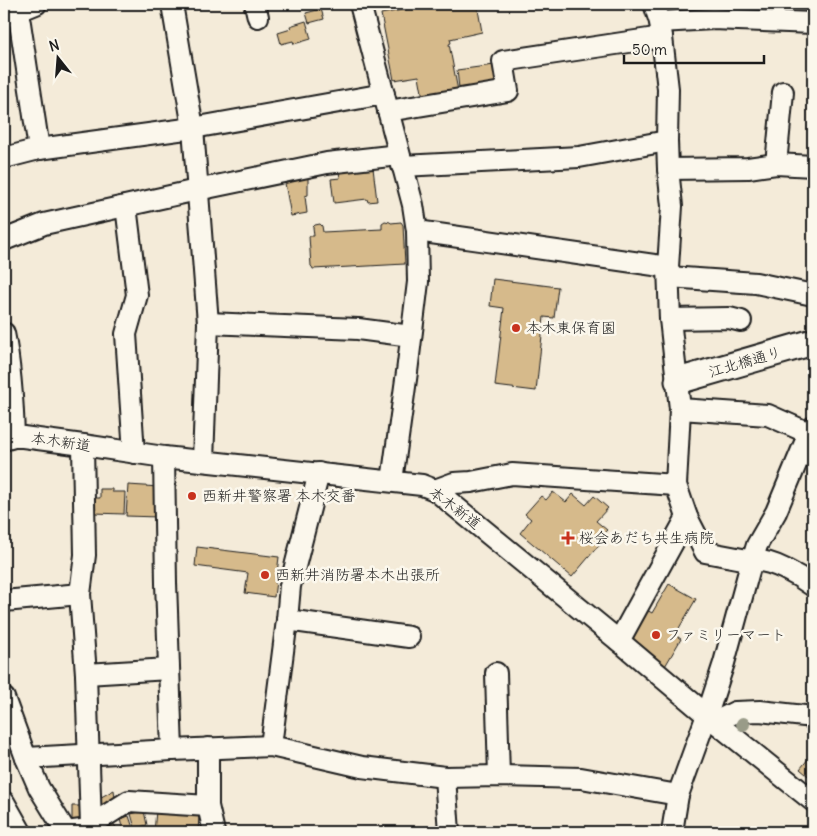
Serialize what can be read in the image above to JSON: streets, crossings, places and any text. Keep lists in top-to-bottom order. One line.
{"streets":{"main road":["江北橋通り"],"street":["本木新道"]},"places":{"other":["本木東保育園","西新井警察署 本木交番","西新井消防署本木出張所","ファミリーマート"],"health":["桜会あだち共生病院"]},"scale_bar":"50 m","north":"top"}
